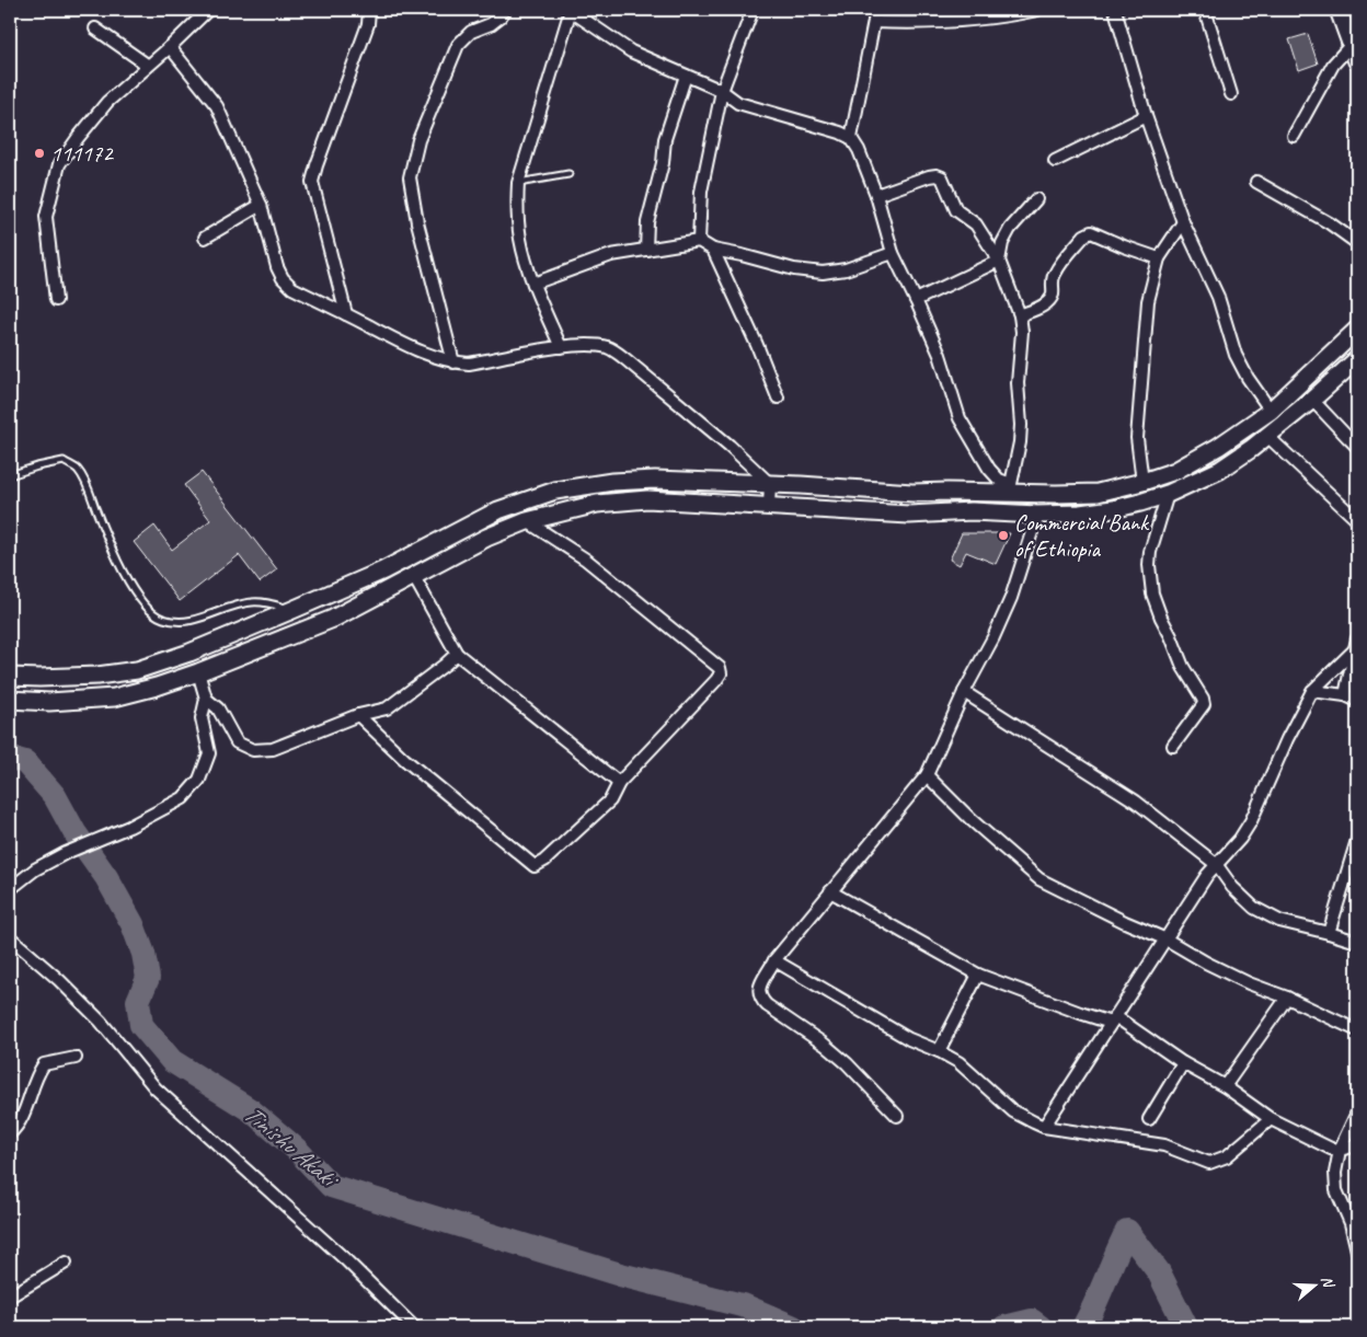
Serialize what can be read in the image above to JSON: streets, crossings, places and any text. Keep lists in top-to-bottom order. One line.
{"water":["Tinishu Akaki"],"places":["111172","Commercial Bank of Ethiopia"],"north":"right"}
